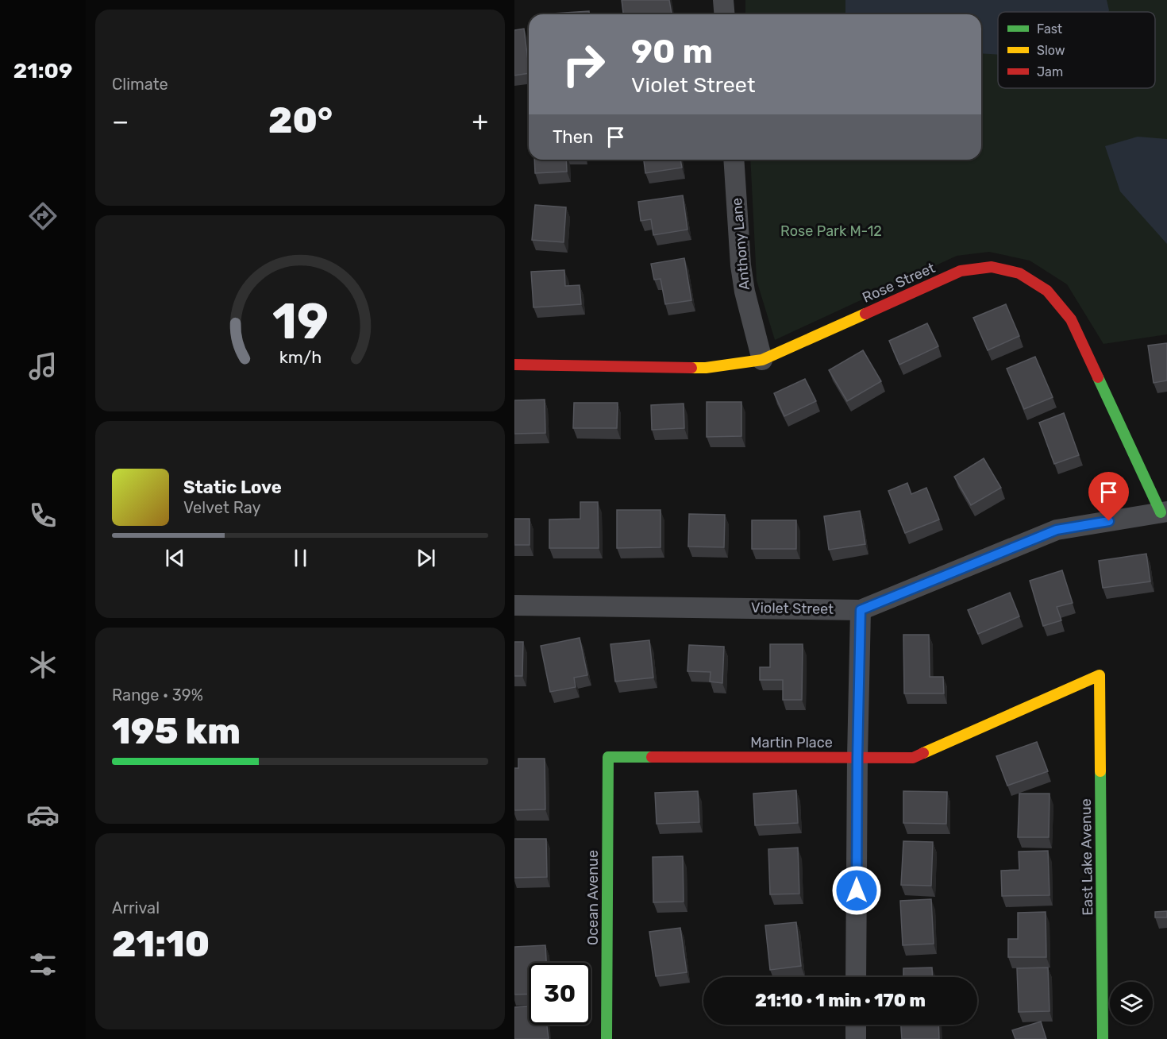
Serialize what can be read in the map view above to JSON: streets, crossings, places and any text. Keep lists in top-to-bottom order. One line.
{"streets":{"street":["Anthony Lane","Rose Street","Violet Street","Martin Place","East Lake Avenue","Ocean Avenue"]},"crossings":[["Anthony Lane","Rose Street"],["Rose Street","Violet Street"],["Martin Place","East Lake Avenue"],["Martin Place","Ocean Avenue"]],"parks":["Rose Park M-12"],"legend":["Fast","Slow","Jam"],"page":{"tabs":"21:09","tile":["Climate",["Range · 39%","195 km"],["Arrival","21:10"]],"turn":["90 m","Violet Street"],"heat":["−","20°","+"],"then":"Then","song":["Static Love","Velvet Ray"],"limit":"30","trip":"21:10 · 1 min · 170 m","gauge":["19","km/h"]}}
